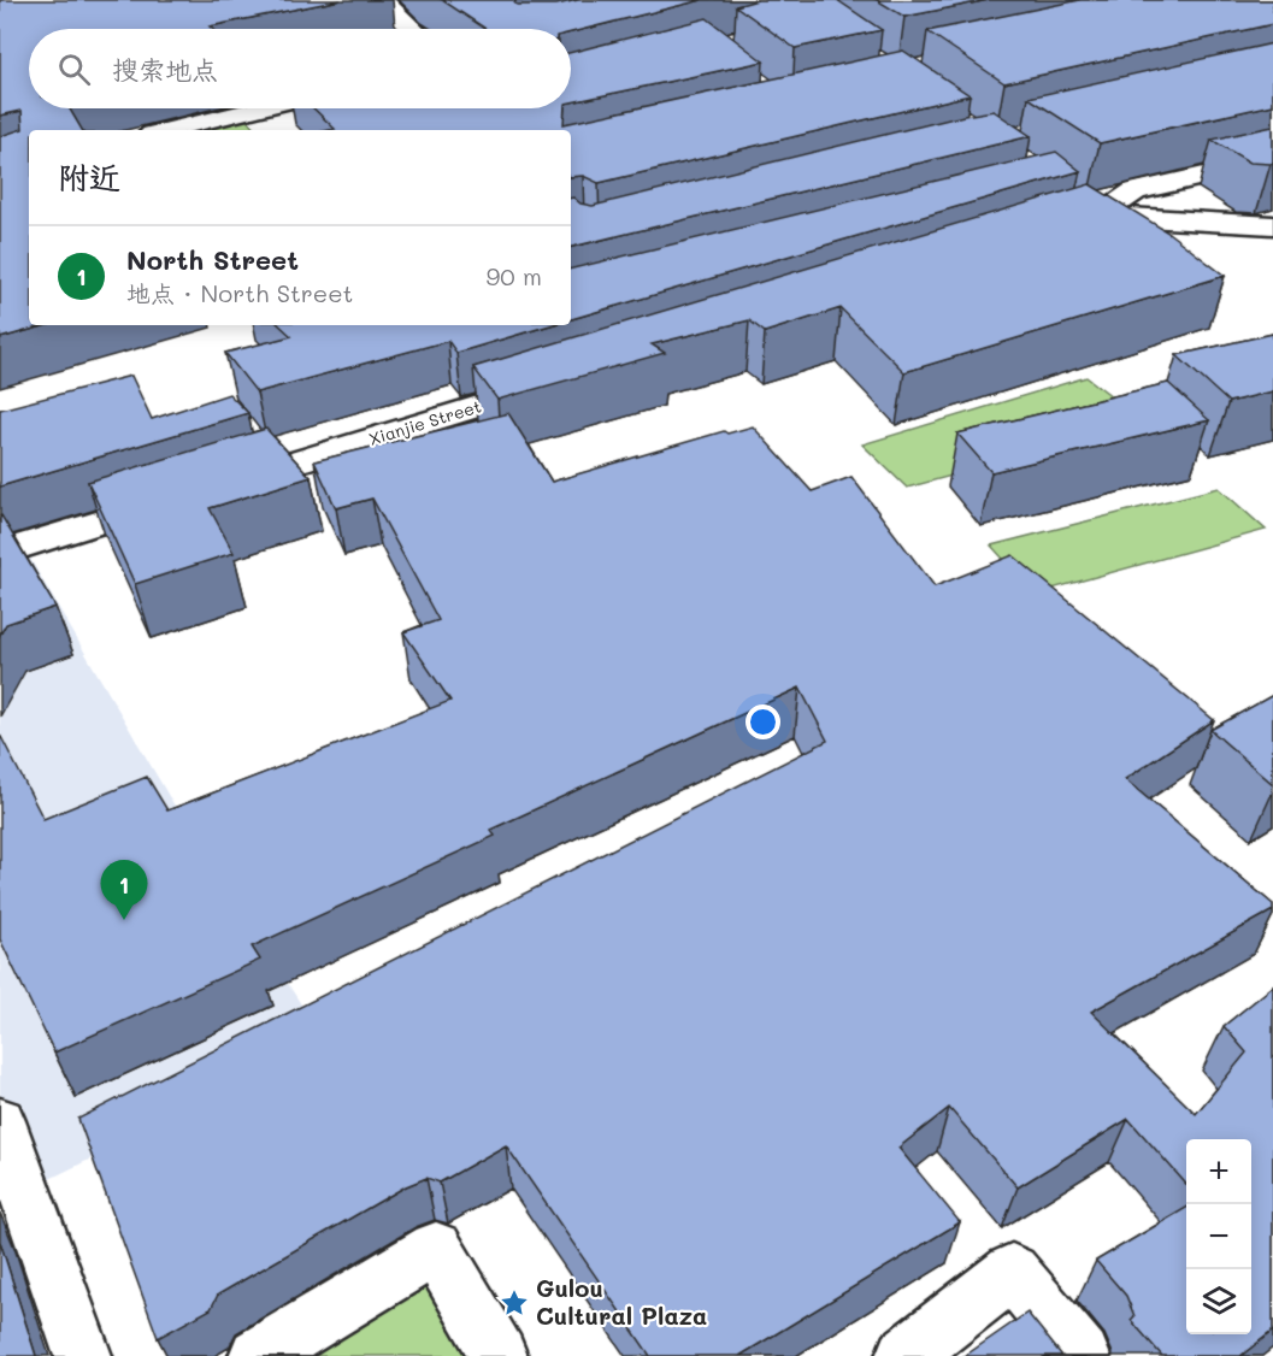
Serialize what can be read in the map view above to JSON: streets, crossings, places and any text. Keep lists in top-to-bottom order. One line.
{"streets":{"street":["Xianjie Street"]},"places":{"place":["Gulou Cultural Plaza"]},"page":{"search":"搜索地点","heading":"附近","list":[{"mark":"1","name":"North Street","note":"地点 · North Street","value":"90 m"}],"pins":"1","map_buttons":["+","−"]}}
